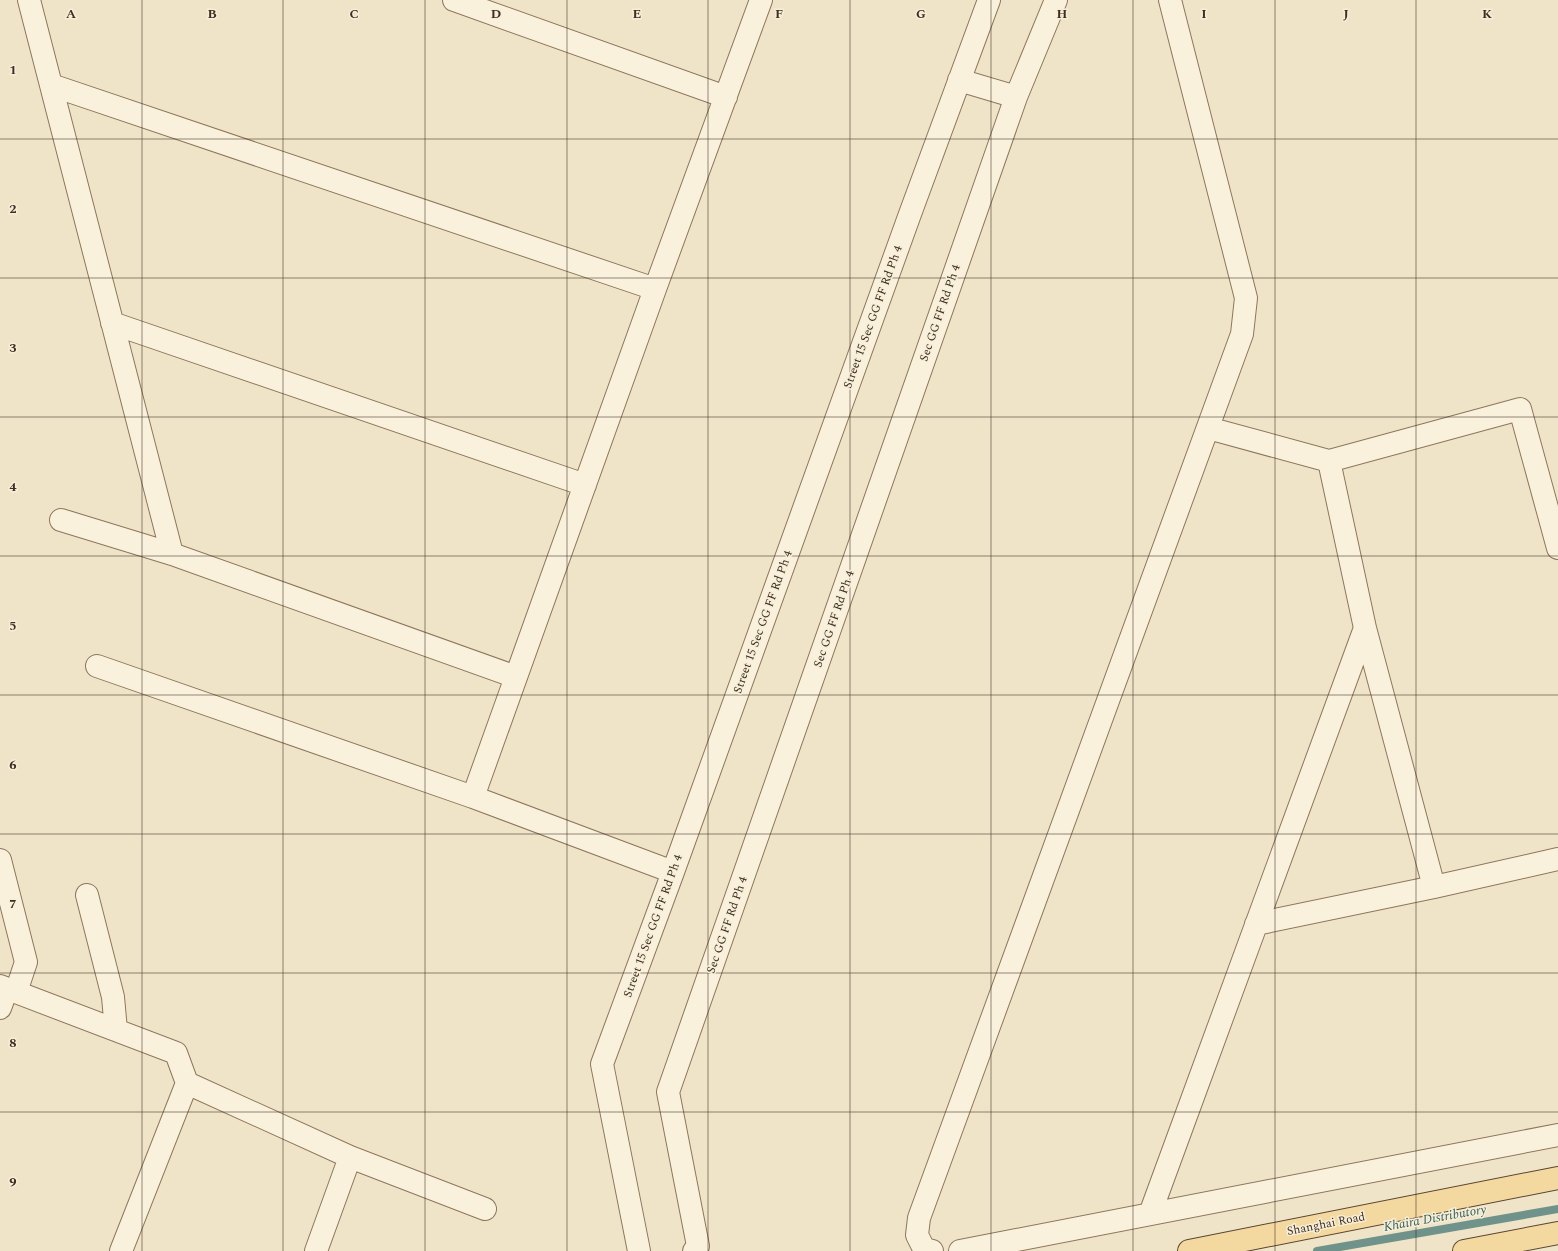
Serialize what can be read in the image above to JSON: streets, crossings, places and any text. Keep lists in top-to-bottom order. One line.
{"streets":{"main road":["Shanghai Road"],"street":["Sec GG FF Rd Ph 4","Street 15 Sec GG FF Rd Ph 4"]},"water":["Khaira Distributory"],"grid":{"columns":["A","B","C","D","E","F","G","H","I","J","K"],"rows":["1","2","3","4","5","6","7","8","9"]}}
